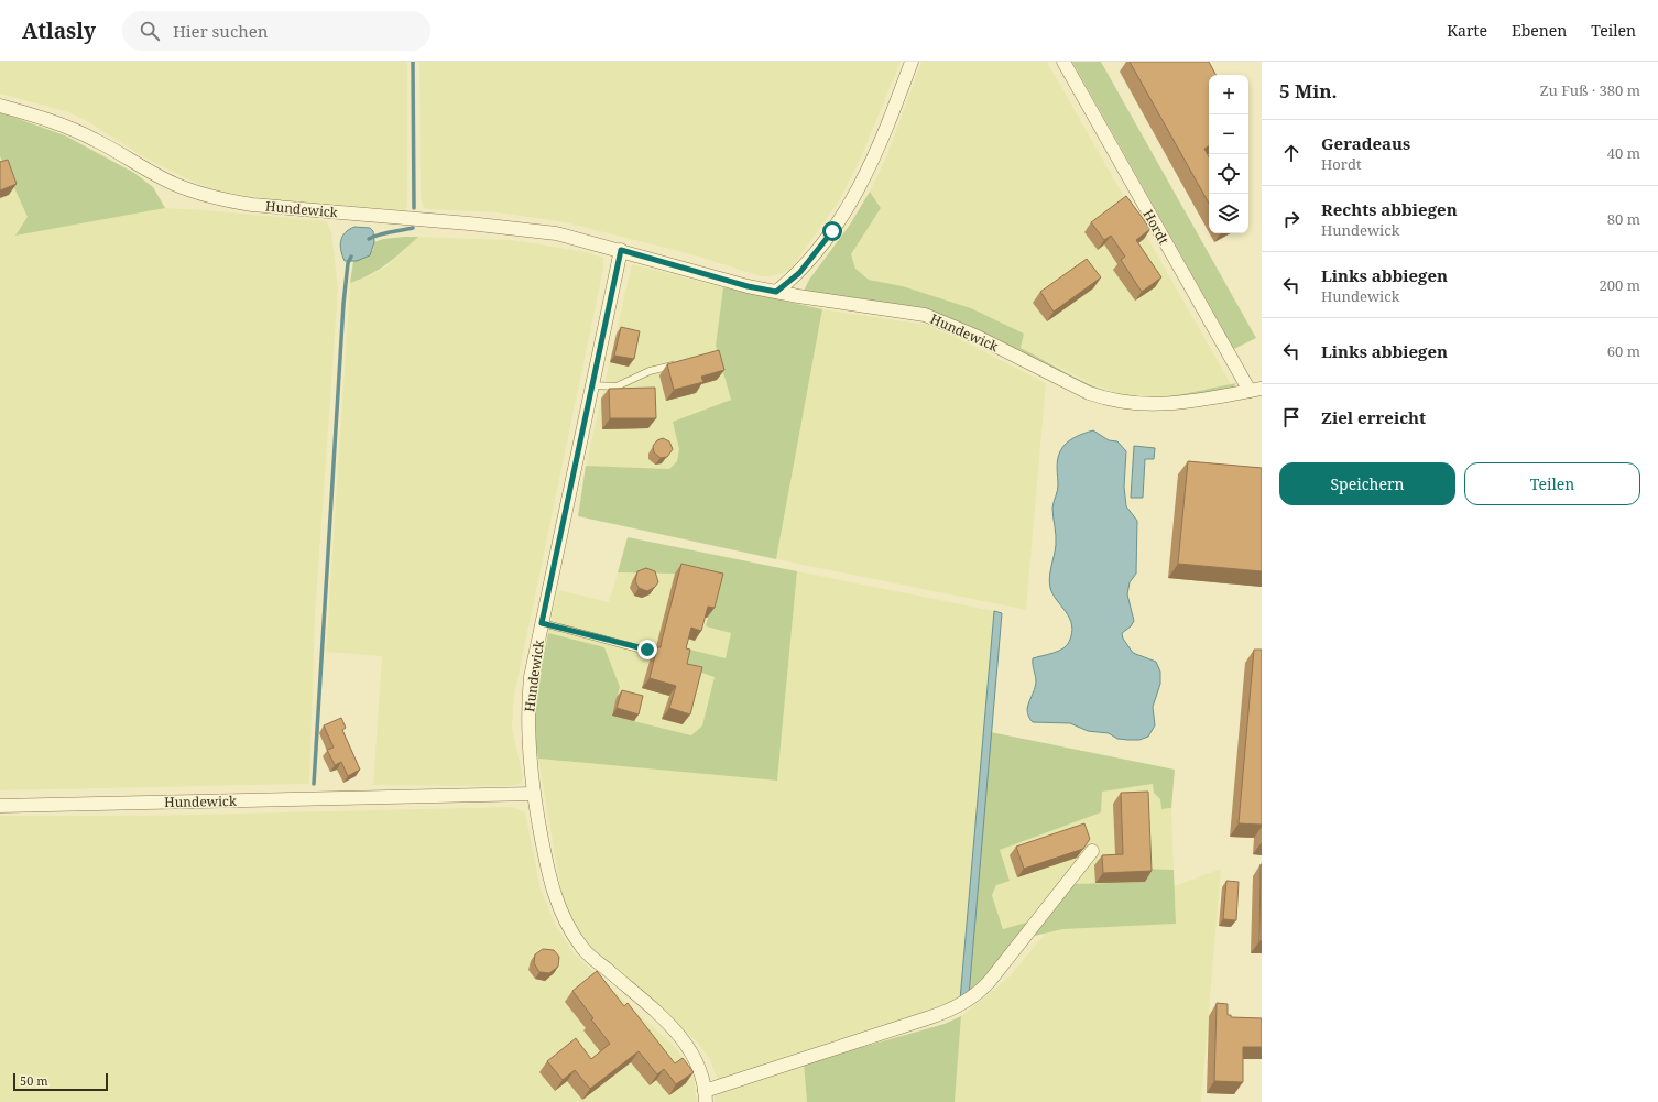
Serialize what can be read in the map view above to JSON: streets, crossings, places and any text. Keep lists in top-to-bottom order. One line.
{"streets":{"street":["Hundewick","Hordt"]},"crossings":[["Hundewick","Hordt"]],"scale_bar":"50 m","page":{"header":"Atlasly","search":"Hier suchen","nav":["Karte","Ebenen","Teilen"],"heading":["5 Min.","Zu Fuß · 380 m"],"map_buttons":["+","−"],"list":[["Geradeaus","Hordt","40 m"],["Rechts abbiegen","Hundewick","80 m"],["Links abbiegen","Hundewick","200 m"],["Links abbiegen","60 m"],"Ziel erreicht"],"buttons":["Speichern","Teilen"],"scale":"50 m"}}
